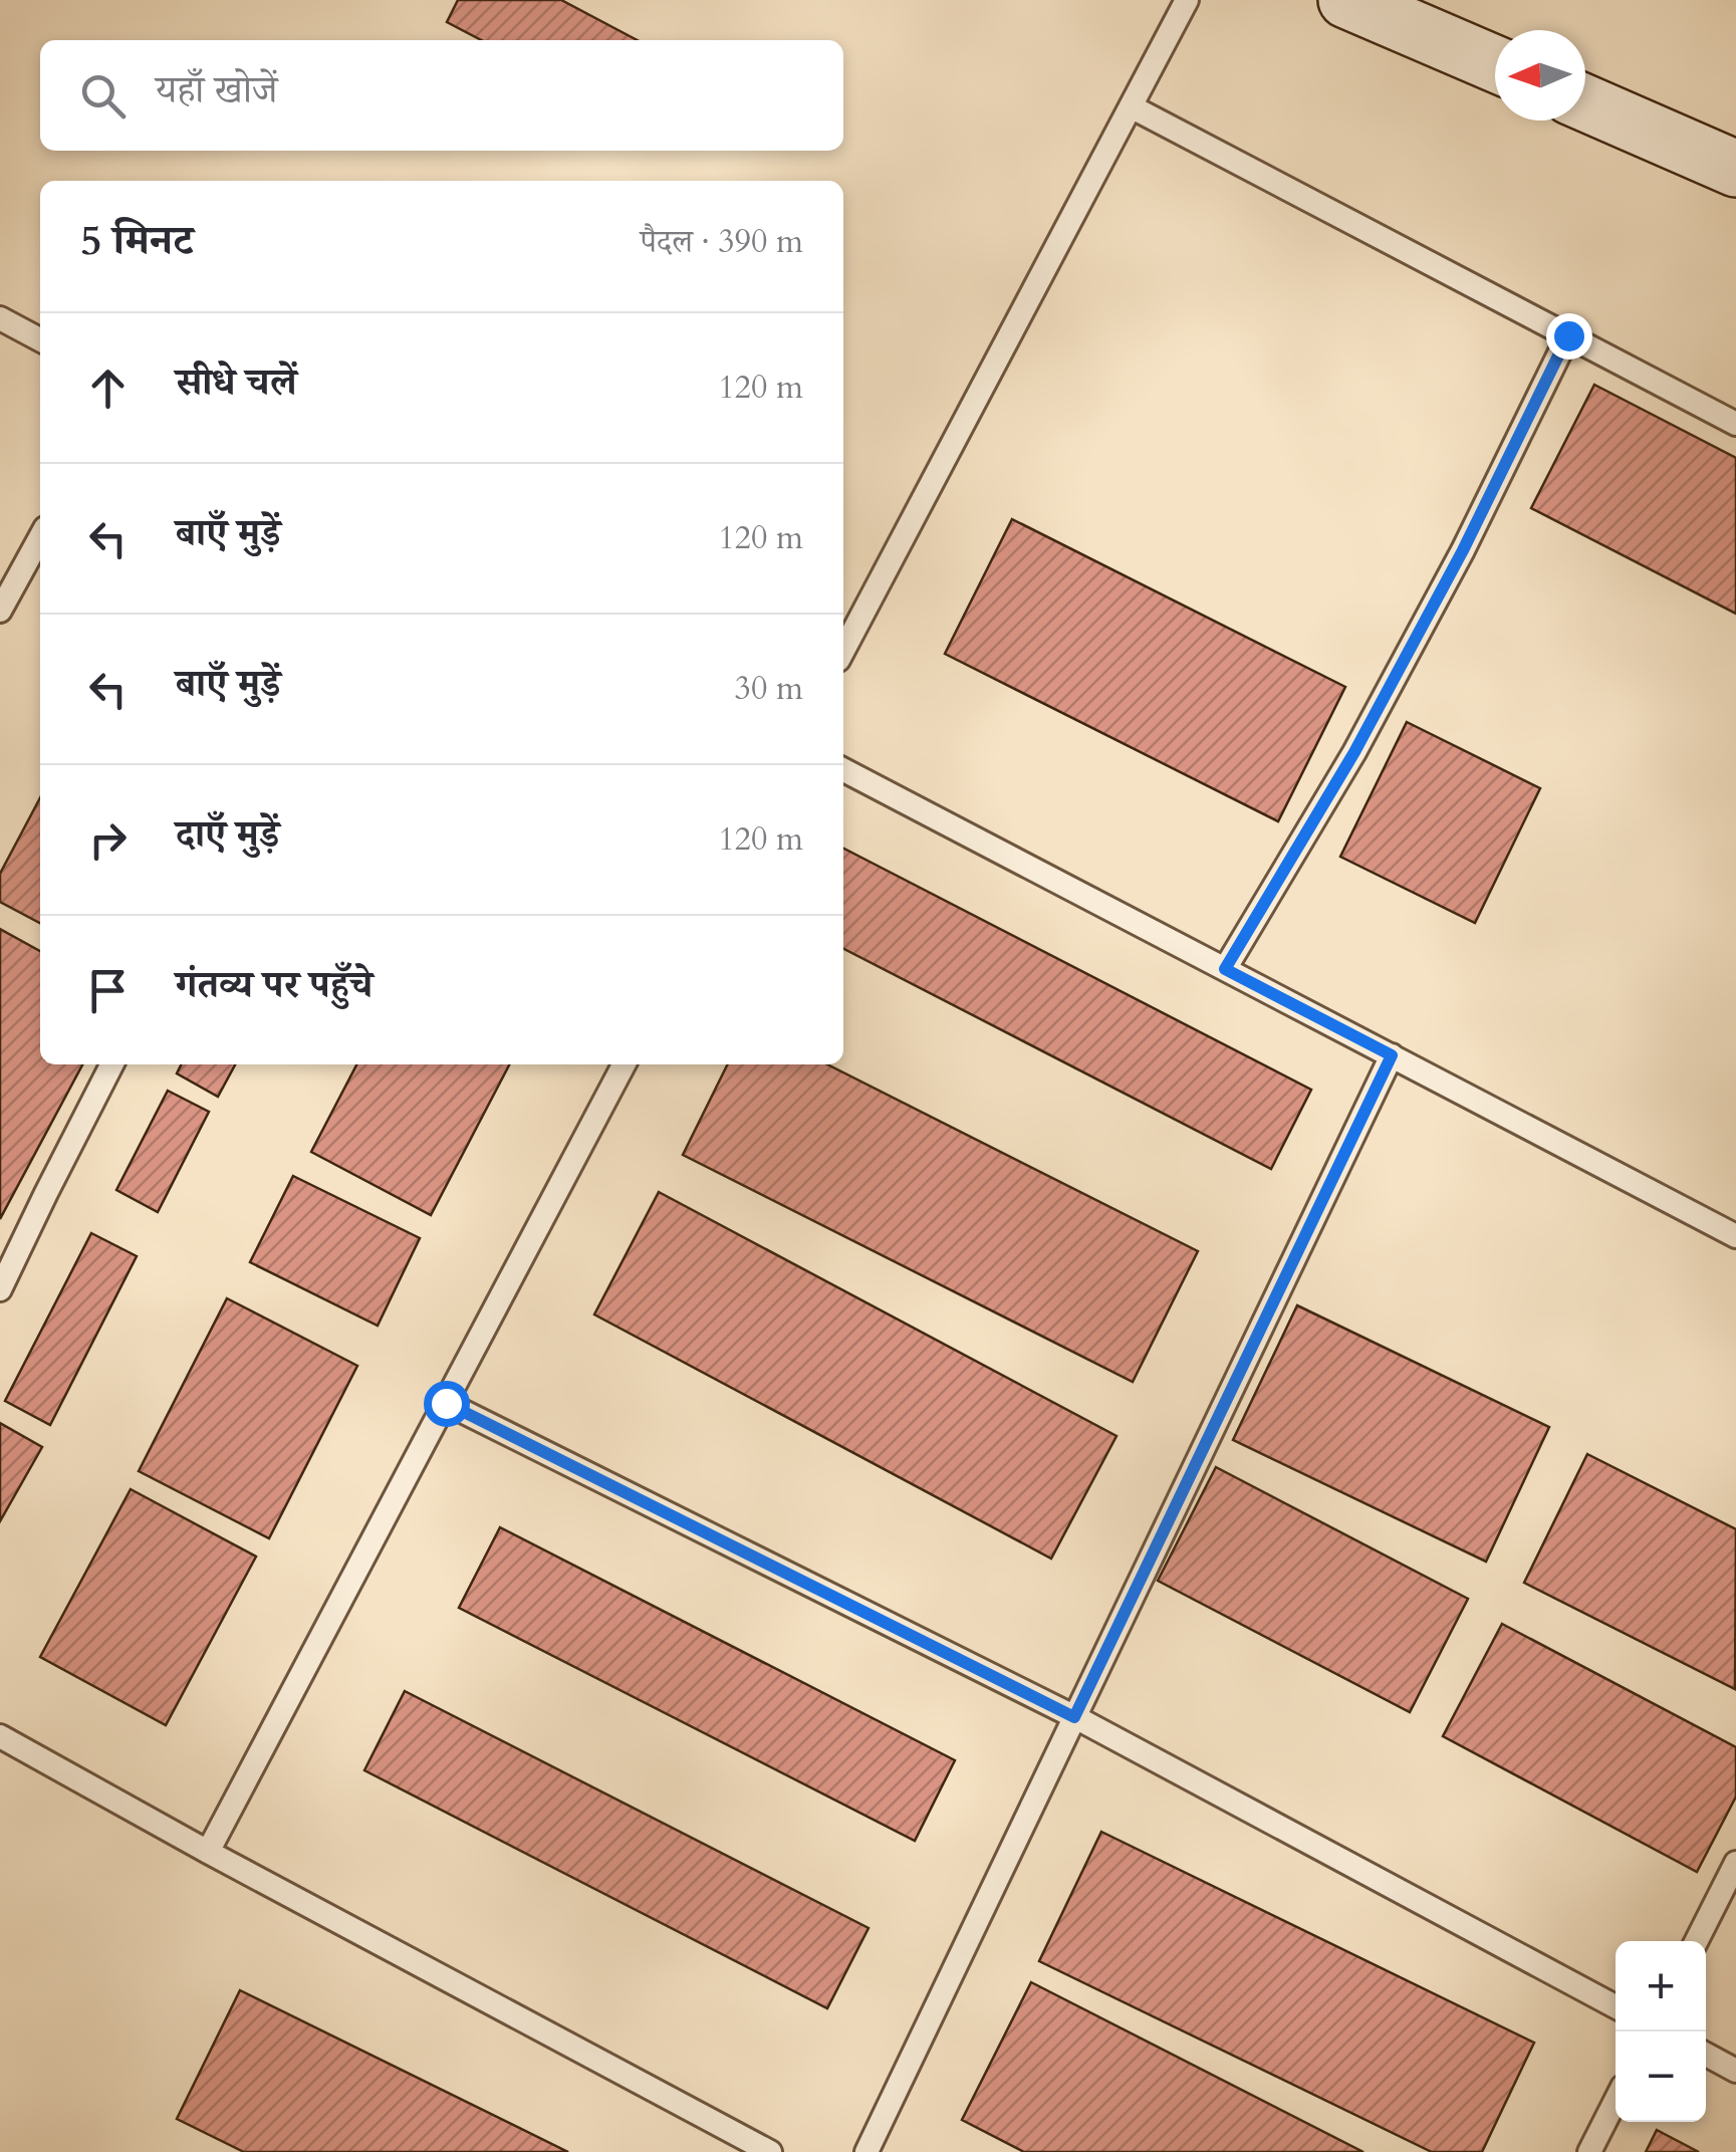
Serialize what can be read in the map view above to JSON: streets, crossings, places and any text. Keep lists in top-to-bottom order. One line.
{"north":"left","page":{"search":"यहाँ खोजें","heading":["5 मिनट","पैदल · 390 m"],"list":[["सीधे चलें","120 m"],["बाएँ मुड़ें","120 m"],["बाएँ मुड़ें","30 m"],["दाएँ मुड़ें","120 m"],"गंतव्य पर पहुँचे"],"map_buttons":["+","−"]}}
